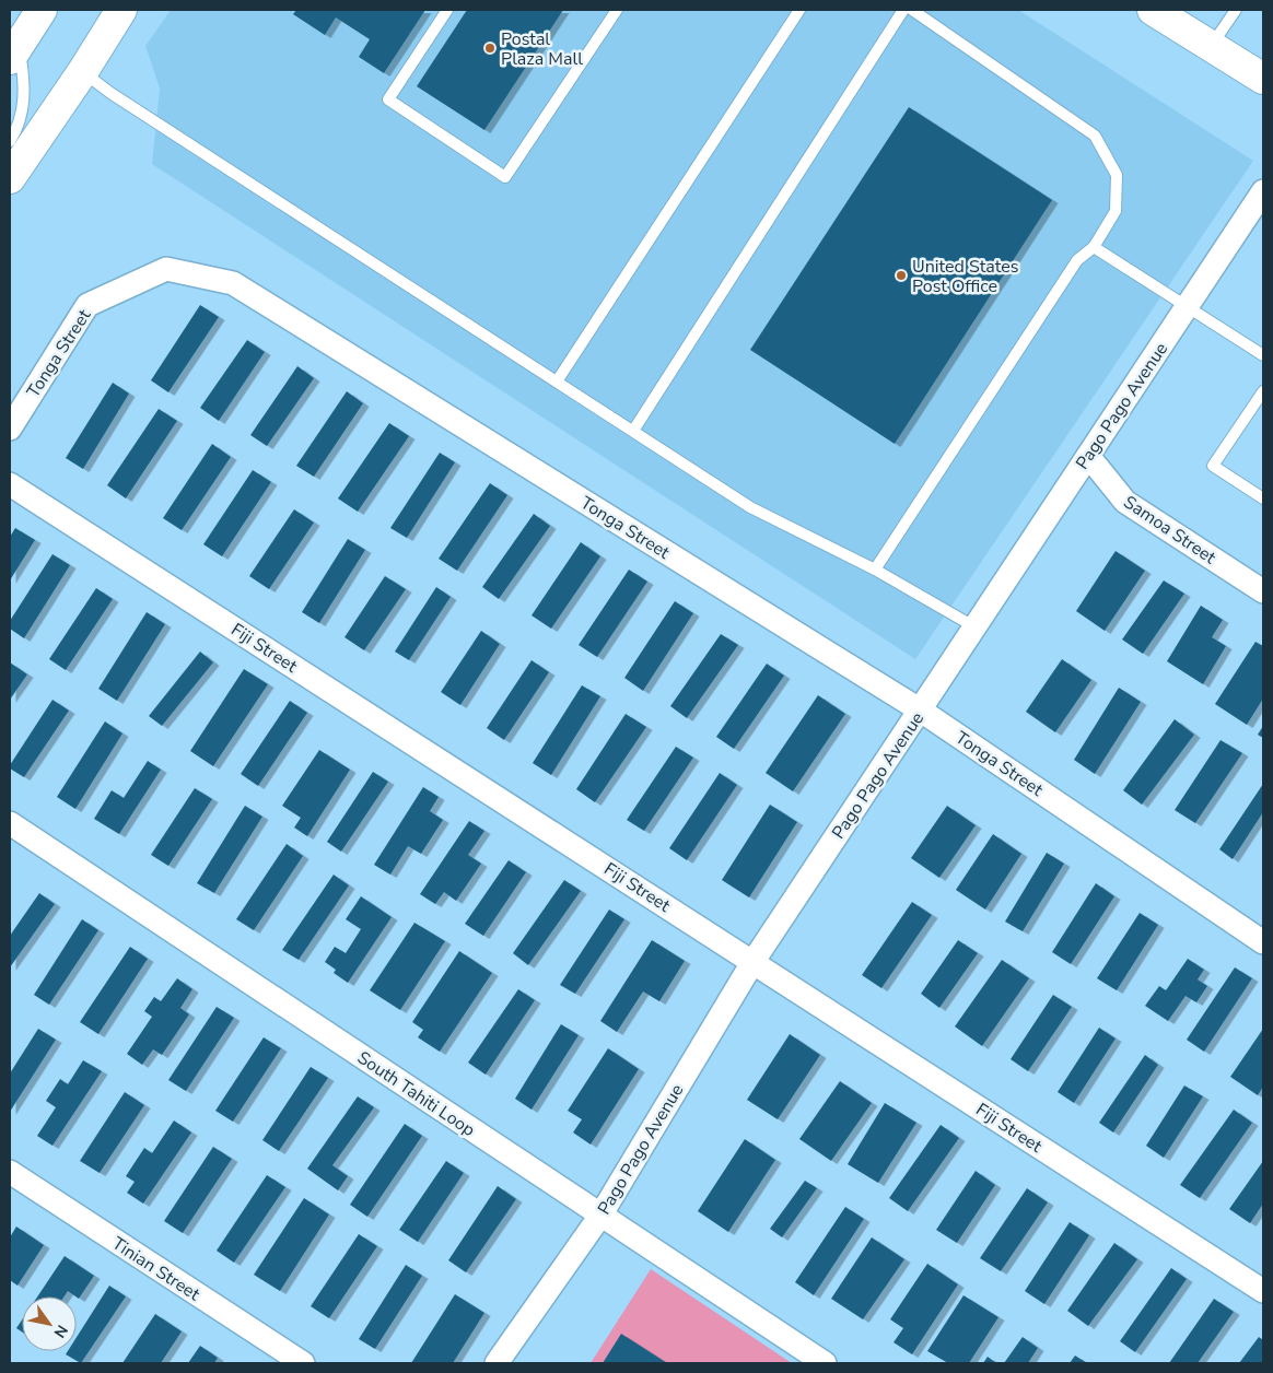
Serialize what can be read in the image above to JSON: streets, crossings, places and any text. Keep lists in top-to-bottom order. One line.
{"streets":{"street":["Tonga Street","Pago Pago Avenue","Samoa Street","Fiji Street","South Tahiti Loop","Tinian Street"]},"crossings":[["Tonga Street","Pago Pago Avenue"],["Pago Pago Avenue","Samoa Street"],["Pago Pago Avenue","Fiji Street"],["Pago Pago Avenue","South Tahiti Loop"]],"places":["Postal Plaza Mall","United States Post Office"],"north":"bottom right"}
